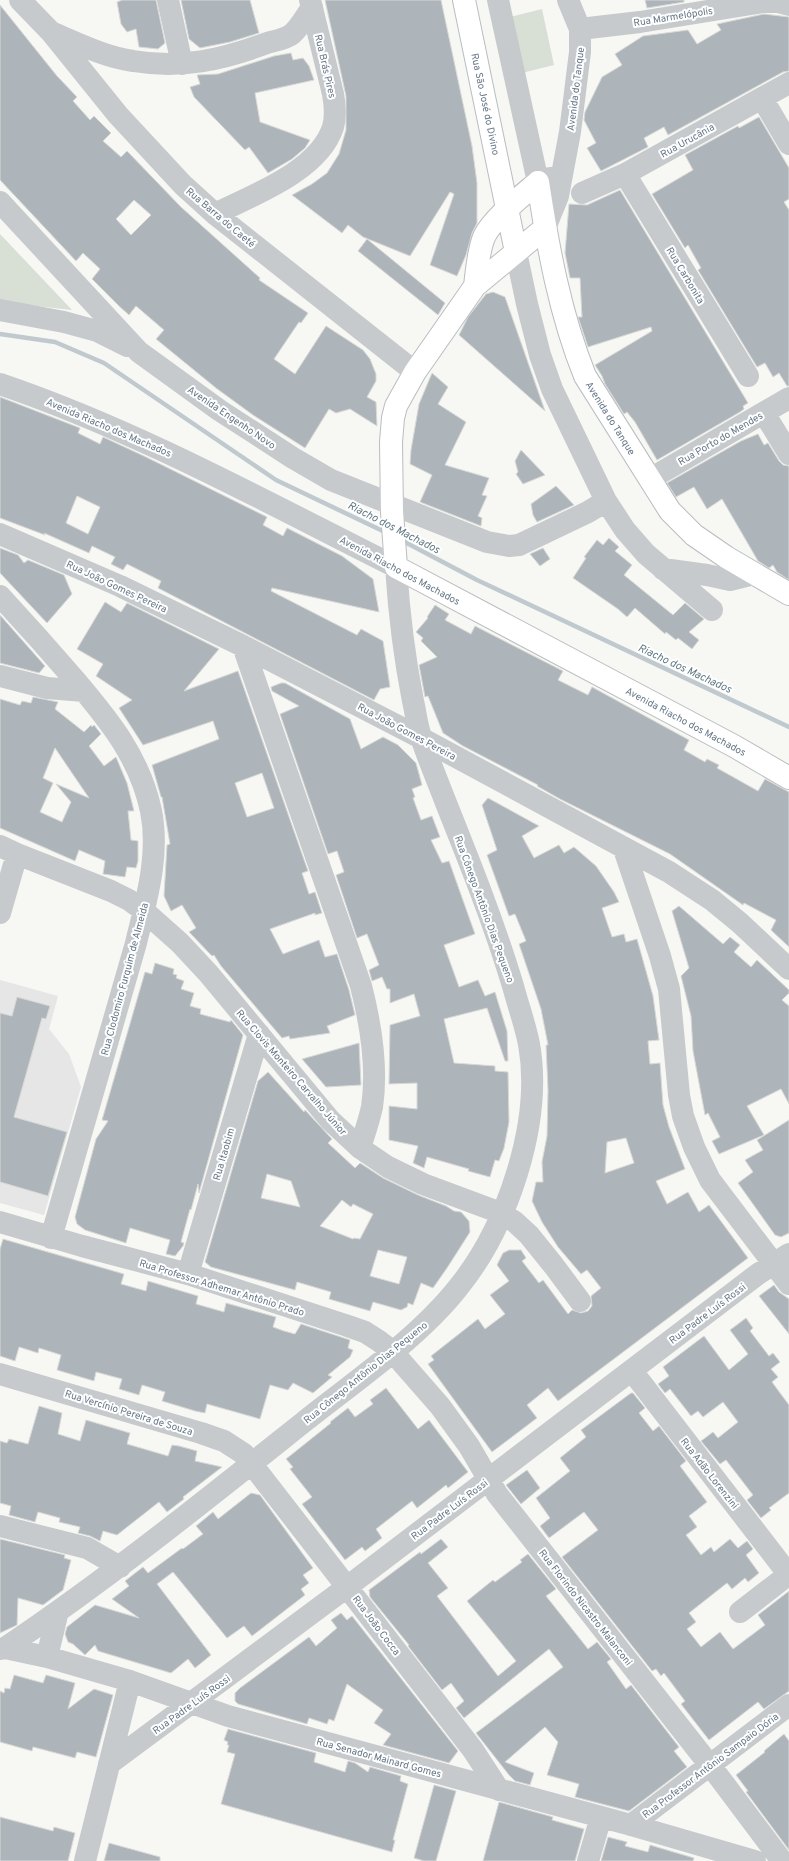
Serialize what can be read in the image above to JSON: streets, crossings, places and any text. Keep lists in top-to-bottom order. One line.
{"streets":{"main road":["Avenida do Tanque","Rua São José do Divino","Avenida Riacho dos Machados","Rua Cônego Antônio Dias Pequeno"],"street":["Rua Marmelópolis","Rua Brás Pires","Rua Urucânia","Rua Barra do Caeté","Rua Carbonita","Avenida Engenho Novo","Rua Porto do Mendes","Rua João Gomes Pereira","Rua Clodomiro Furquim de Almeida","Rua Clovis Monteiro Carvalho Júnior","Rua Itaobim","Rua Professor Adhemar Antônio Prado","Rua Padre Luís Rossi","Rua Vercínio Pereira de Souza","Rua Adão Lorenzini","Rua Florindo Nicastro Malanconi","Rua João Cocca","Rua Senador Mainard Gomes","Rua Professor Antônio Sampaio Dória"]},"crossings":[["Rua Marmelópolis","Avenida do Tanque"],["Rua Brás Pires","Rua Barra do Caeté"],["Avenida do Tanque","Rua Porto do Mendes"],["Rua Urucânia","Rua Carbonita"],["Rua Barra do Caeté","Rua Cônego Antônio Dias Pequeno"],["Avenida Engenho Novo","Rua Cônego Antônio Dias Pequeno"],["Avenida Riacho dos Machados","Rua Cônego Antônio Dias Pequeno"],["Rua João Gomes Pereira","Rua Cônego Antônio Dias Pequeno"],["Rua Cônego Antônio Dias Pequeno","Rua Clovis Monteiro Carvalho Júnior"],["Rua Cônego Antônio Dias Pequeno","Rua Professor Adhemar Antônio Prado"],["Rua Cônego Antônio Dias Pequeno","Rua Vercínio Pereira de Souza"],["Rua Cônego Antônio Dias Pequeno","Rua Florindo Nicastro Malanconi"],["Rua Cônego Antônio Dias Pequeno","Rua João Cocca"],["Rua Cônego Antônio Dias Pequeno","Rua Senador Mainard Gomes"],["Rua Clodomiro Furquim de Almeida","Rua Clovis Monteiro Carvalho Júnior"],["Rua Clodomiro Furquim de Almeida","Rua Professor Adhemar Antônio Prado"],["Rua Clovis Monteiro Carvalho Júnior","Rua Itaobim"],["Rua Itaobim","Rua Professor Adhemar Antônio Prado"],["Rua Professor Adhemar Antônio Prado","Rua Florindo Nicastro Malanconi"],["Rua Padre Luís Rossi","Rua Adão Lorenzini"],["Rua Padre Luís Rossi","Rua Florindo Nicastro Malanconi"],["Rua Padre Luís Rossi","Rua João Cocca"],["Rua Padre Luís Rossi","Rua Senador Mainard Gomes"],["Rua Vercínio Pereira de Souza","Rua João Cocca"],["Rua Florindo Nicastro Malanconi","Rua Professor Antônio Sampaio Dória"],["Rua João Cocca","Rua Senador Mainard Gomes"],["Rua Senador Mainard Gomes","Rua Professor Antônio Sampaio Dória"]],"water":["Riacho dos Machados"]}
